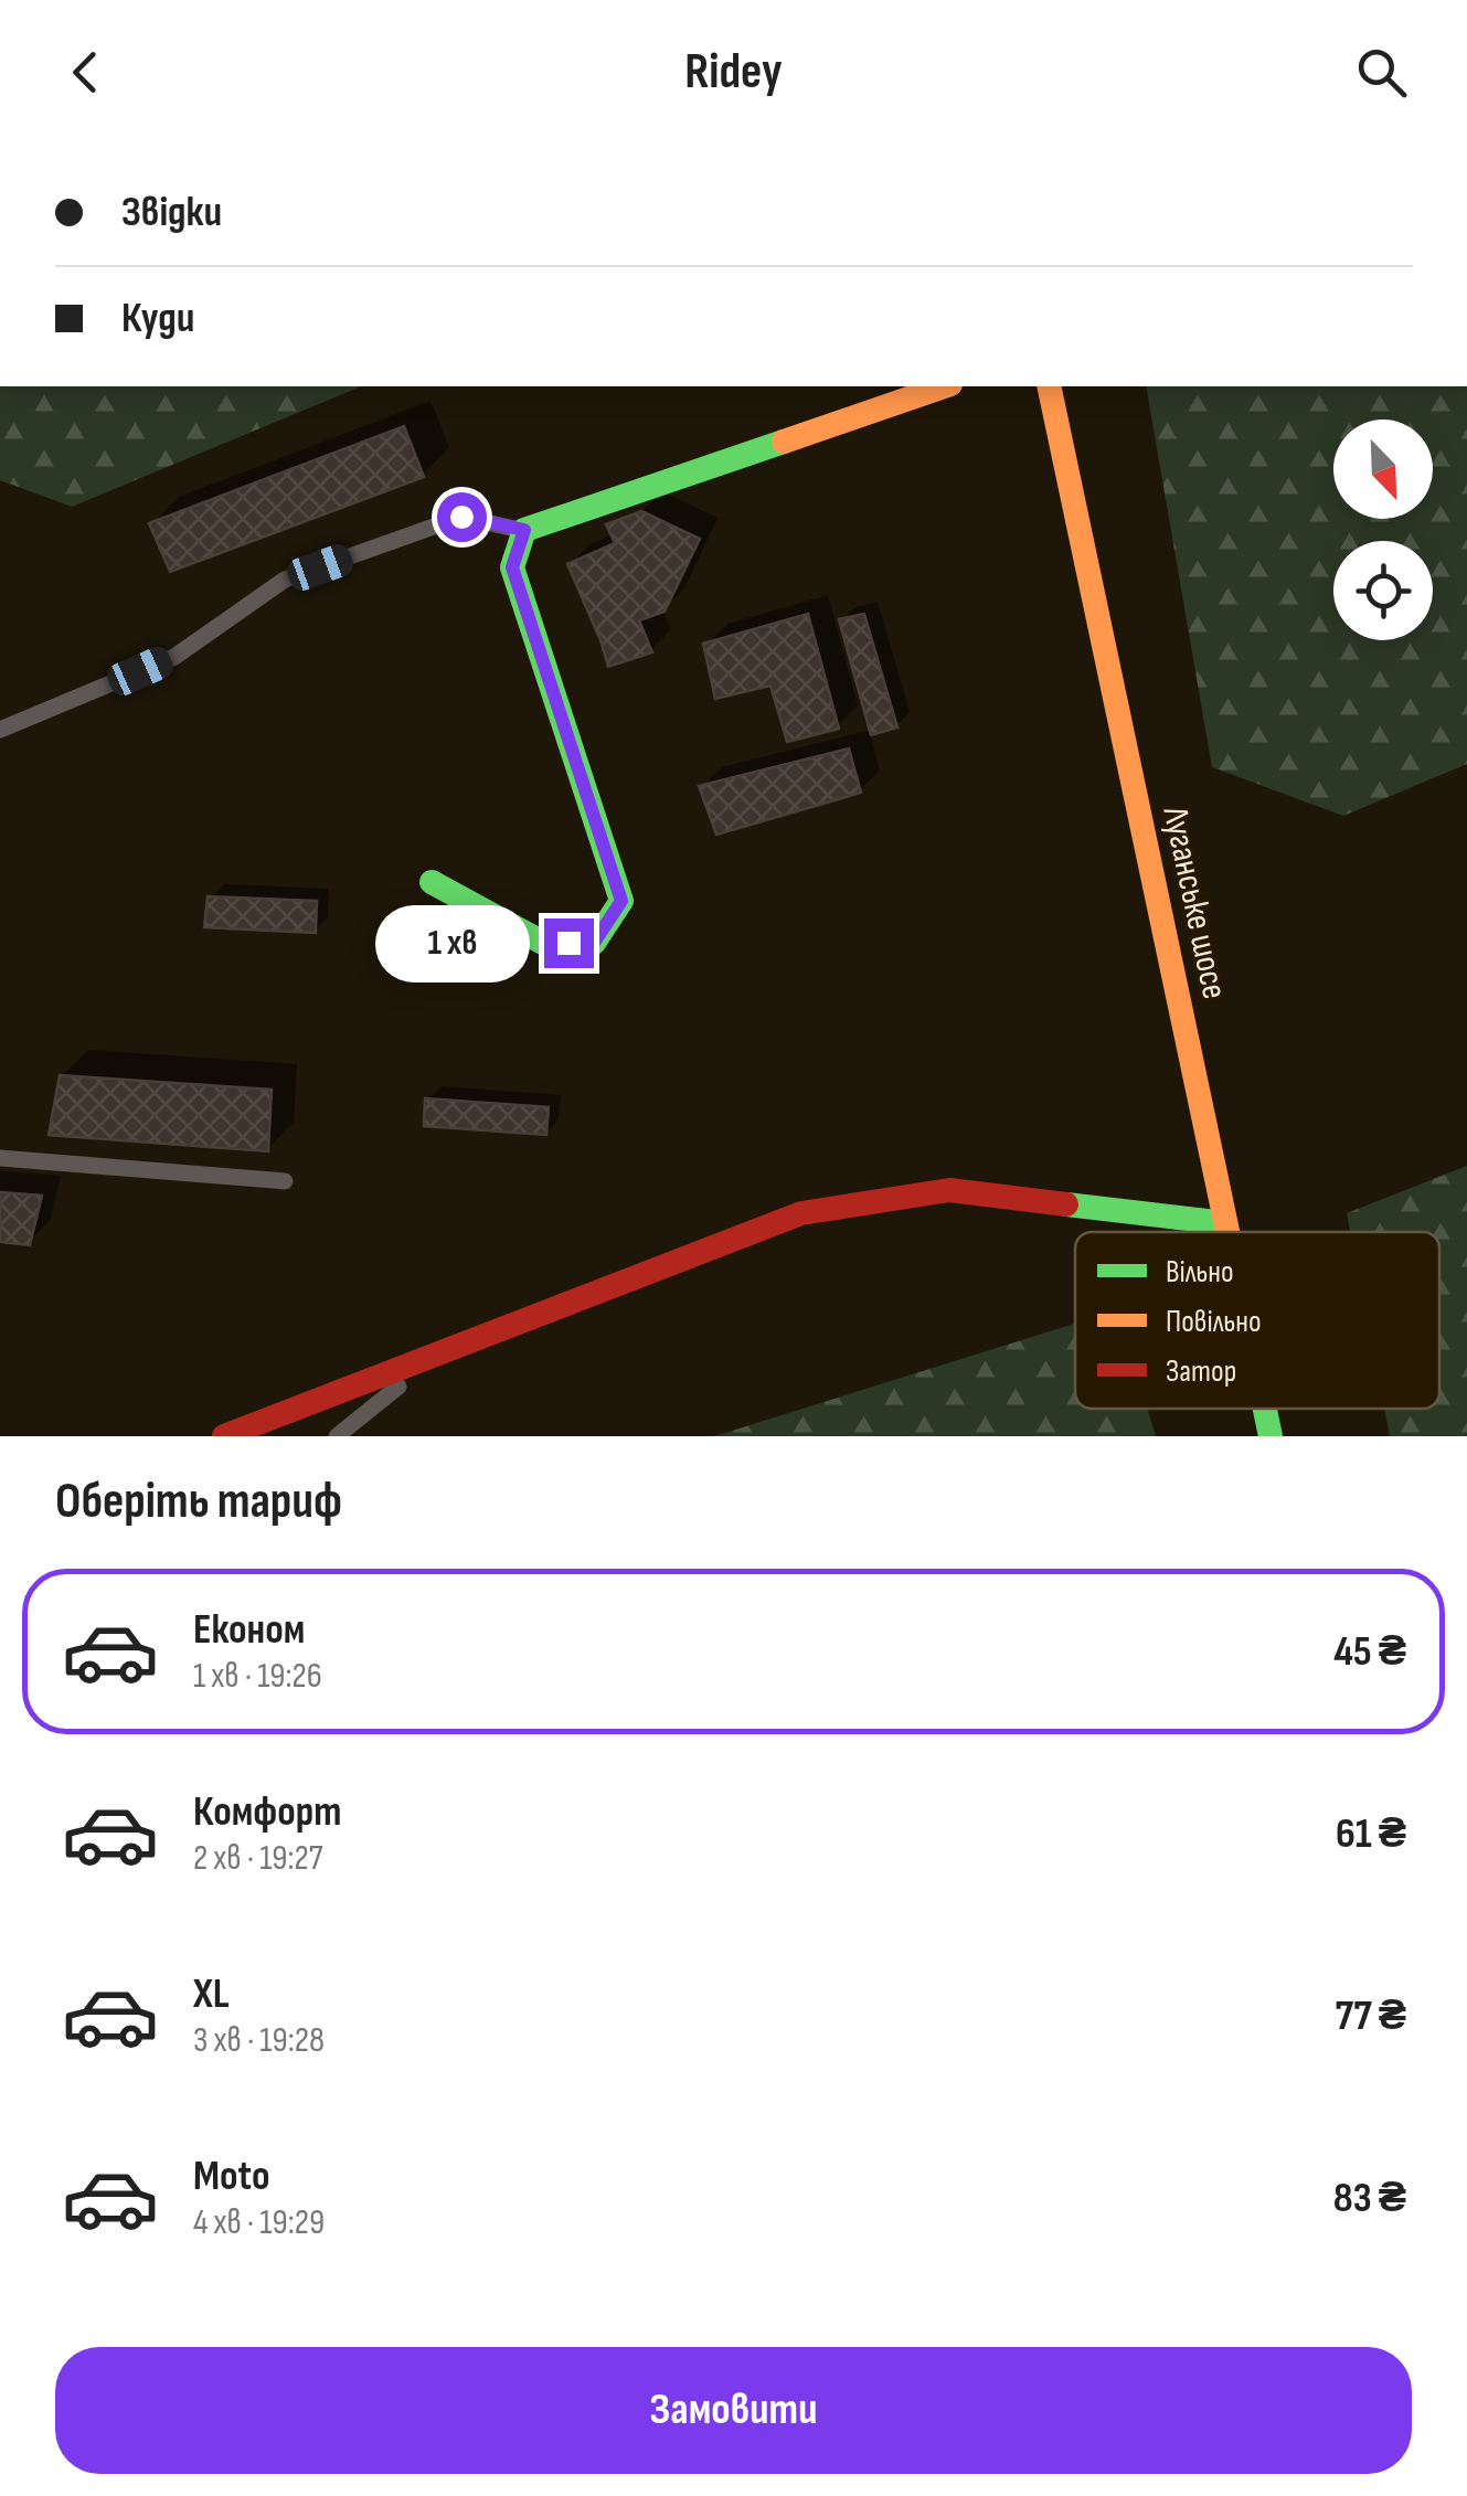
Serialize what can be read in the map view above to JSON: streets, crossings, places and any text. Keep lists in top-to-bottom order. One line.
{"streets":{"street":["Луганське шосе"]},"legend":["Вільно","Повільно","Затор"],"north":"bottom right","page":{"header":"Ridey","banner":["Звідки","Куди"],"bubble":"1 хв","heading":"Оберіть тариф","list":[{"name":"Економ","note":"1 хв · 19:26","value":"45 ₴"},{"name":"Комфорт","note":"2 хв · 19:27","value":"61 ₴"},{"name":"XL","note":"3 хв · 19:28","value":"77 ₴"},{"name":"Moto","note":"4 хв · 19:29","value":"83 ₴"}],"buttons":"Замовити"}}
